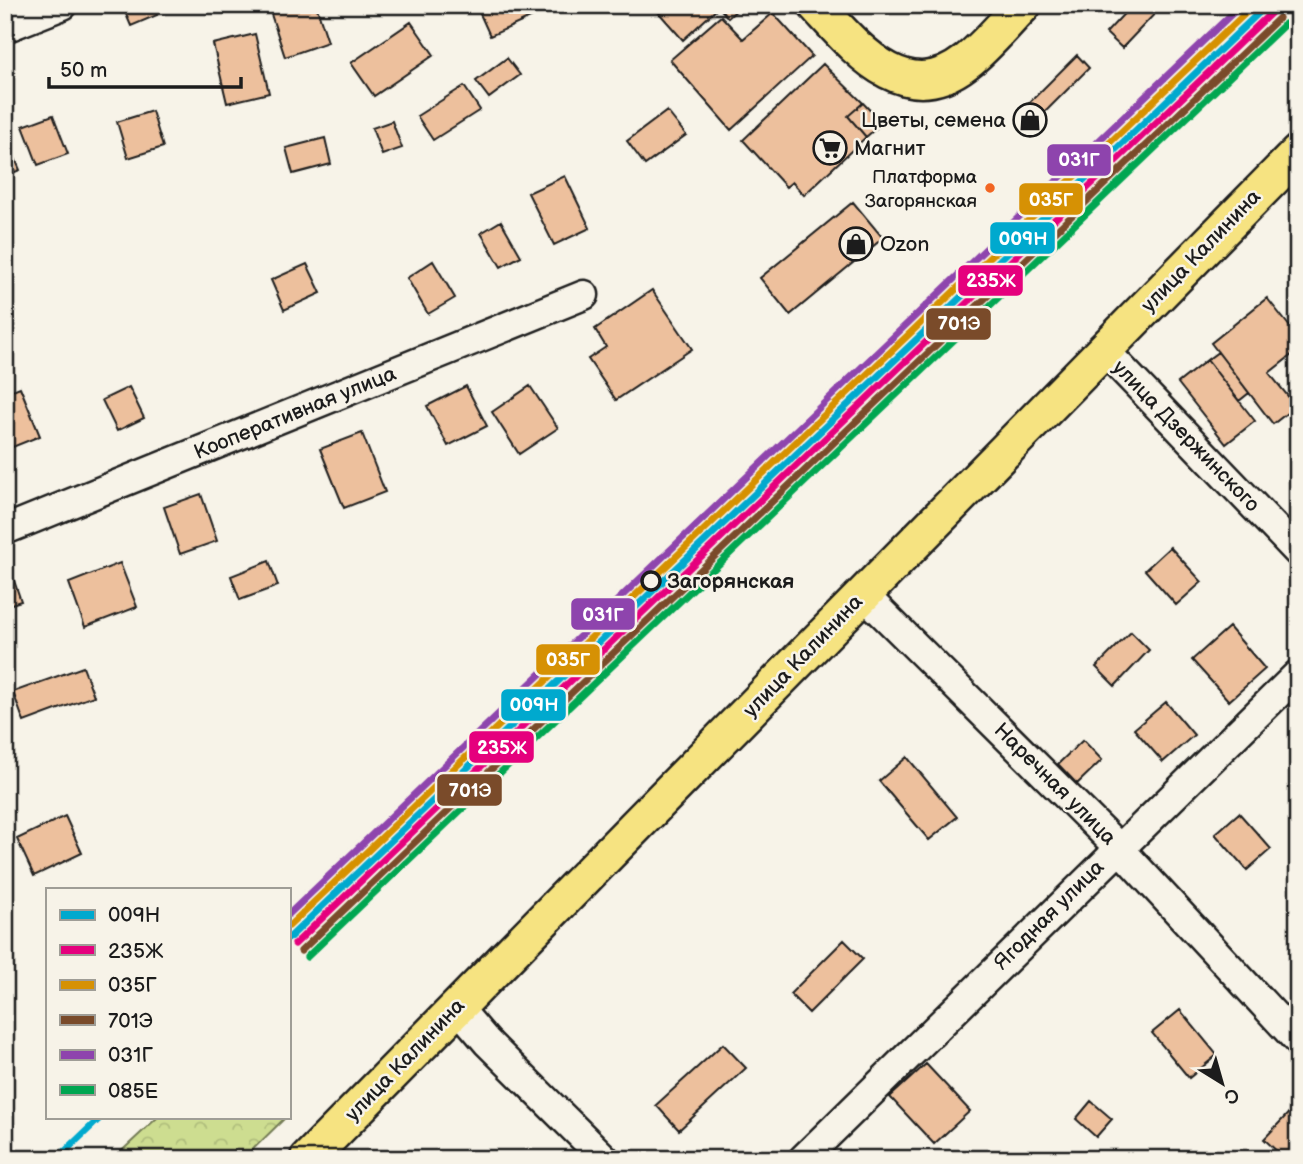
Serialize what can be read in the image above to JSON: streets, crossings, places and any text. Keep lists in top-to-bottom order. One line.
{"streets":{"main road":["улица Калинина"],"street":["Кооперативная улица","улица Дзержинского","Наречная улица","Ягодная улица"]},"crossings":[["улица Калинина","улица Дзержинского"],["улица Калинина","Наречная улица"],["Наречная улица","Ягодная улица"]],"places":{"shop":["Цветы, семена","Ozon"],"supermarket":["Магнит"],"other":["Платформа Загорянская","Загорянская"]},"lines":["transit line 009Н","transit line 035Г","transit line 031Г","transit line 235Ж","transit line 701Э","transit line 085Е"],"legend":["009Н","235Ж","035Г","701Э","031Г","085Е"],"scale_bar":"50 m","north":"bottom right"}
